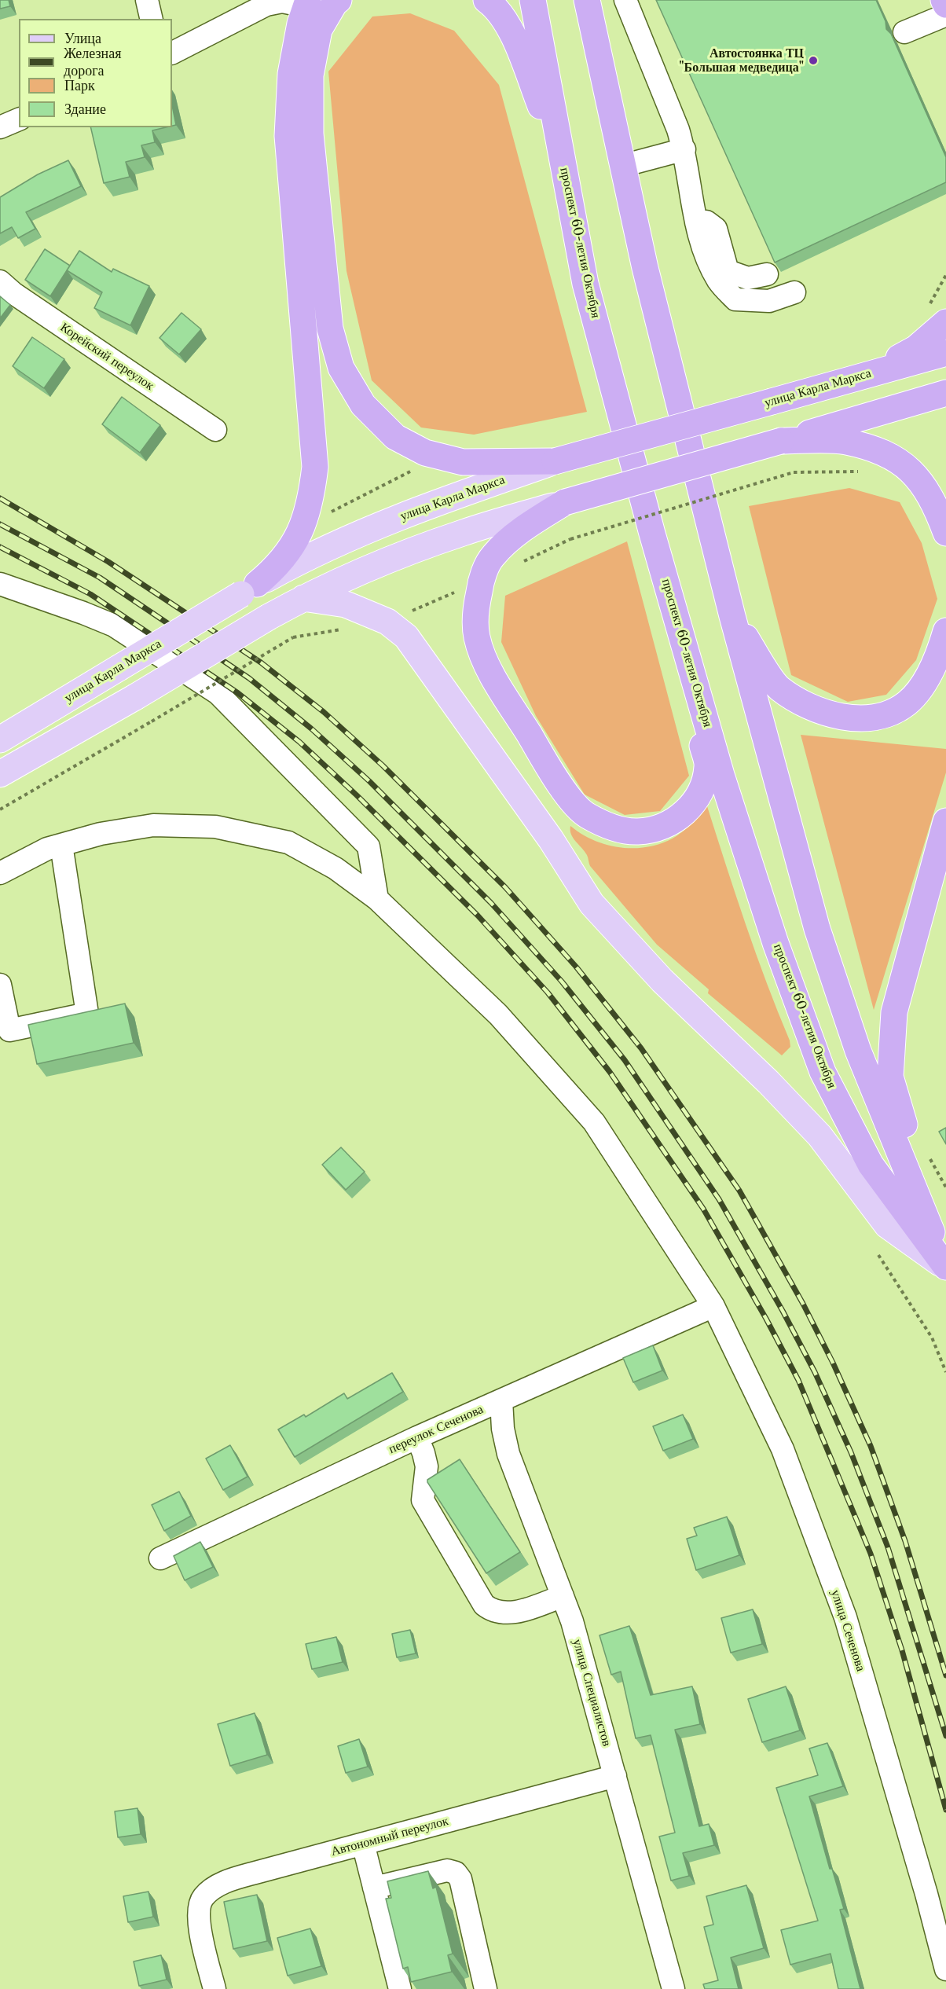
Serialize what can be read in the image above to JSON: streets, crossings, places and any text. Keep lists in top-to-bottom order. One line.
{"streets":{"highway":["проспект 60-летия Октября","улица Карла Маркса"],"street":["Корейский переулок","переулок Сеченова","улица Сеченова","улица Специалистов","Автономный переулок"]},"crossings":[["переулок Сеченова","улица Сеченова"],["переулок Сеченова","улица Специалистов"],["улица Специалистов","Автономный переулок"]],"places":["Автостоянка ТЦ \"Большая медведица\""],"legend":["Улица","Железная дорога","Парк","Здание"]}
